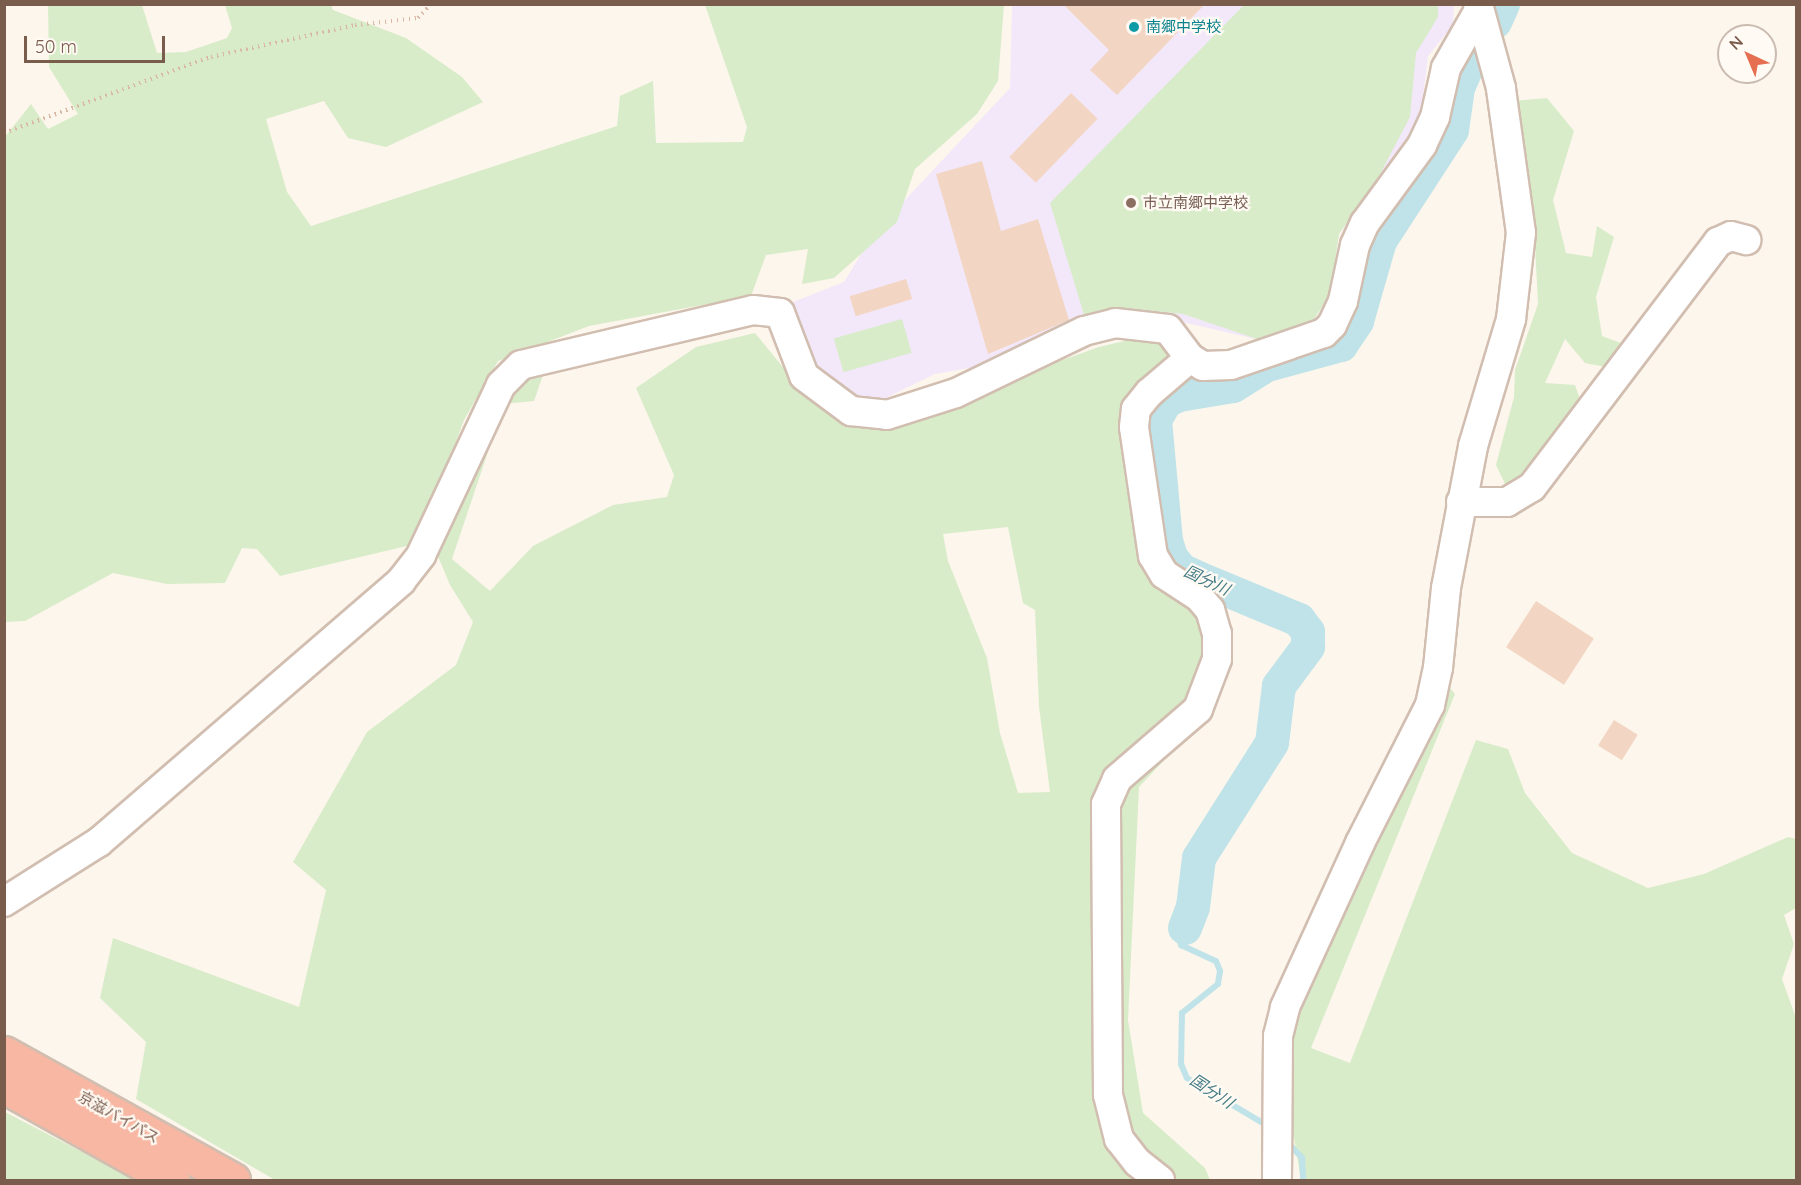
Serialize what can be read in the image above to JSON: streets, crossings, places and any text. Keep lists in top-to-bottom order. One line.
{"streets":{"highway":["京滋バイパス"]},"water":["国分川"],"places":["南郷中学校","市立南郷中学校"],"scale_bar":"50 m","north":"top left"}
